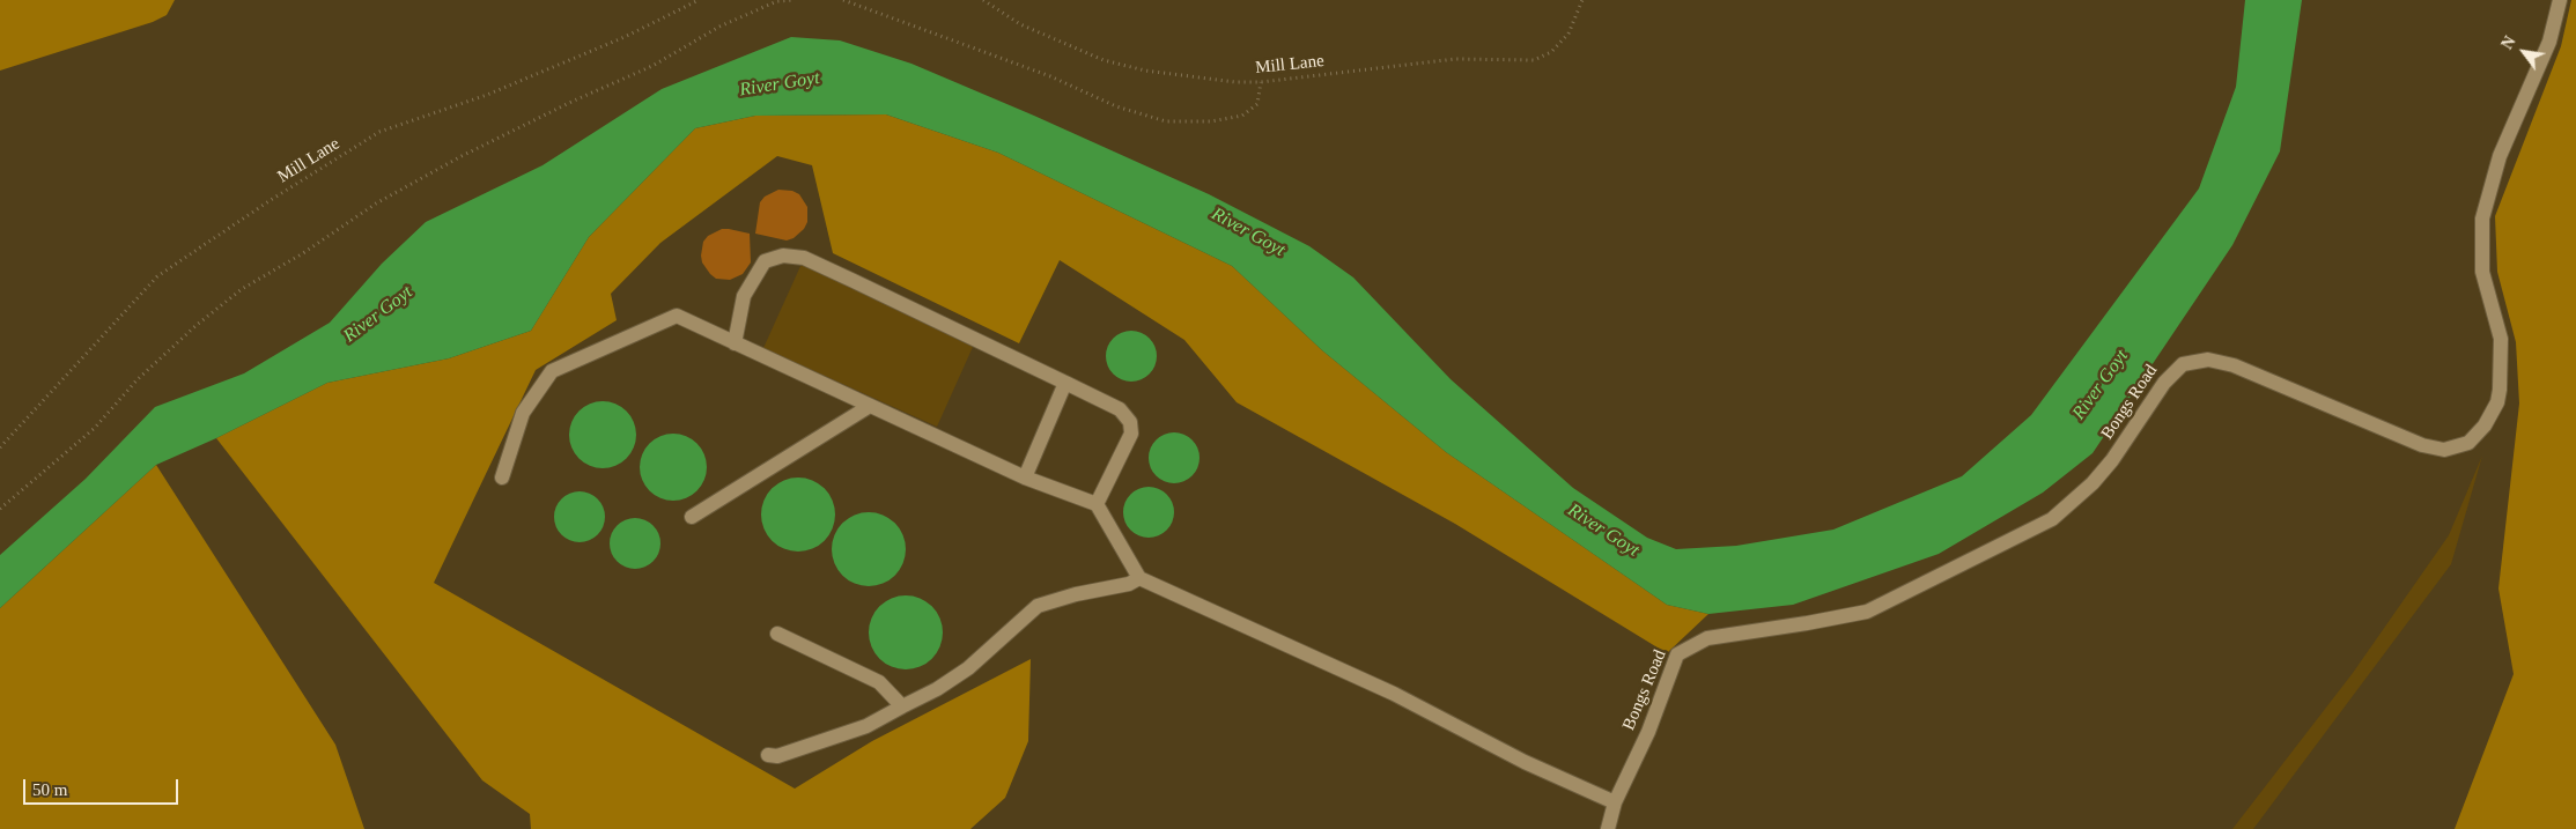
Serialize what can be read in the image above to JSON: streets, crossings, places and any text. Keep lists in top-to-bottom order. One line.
{"streets":{"street":["Bongs Road"],"path":["Mill Lane"]},"water":["River Goyt"],"scale_bar":"50 m","north":"top left"}
